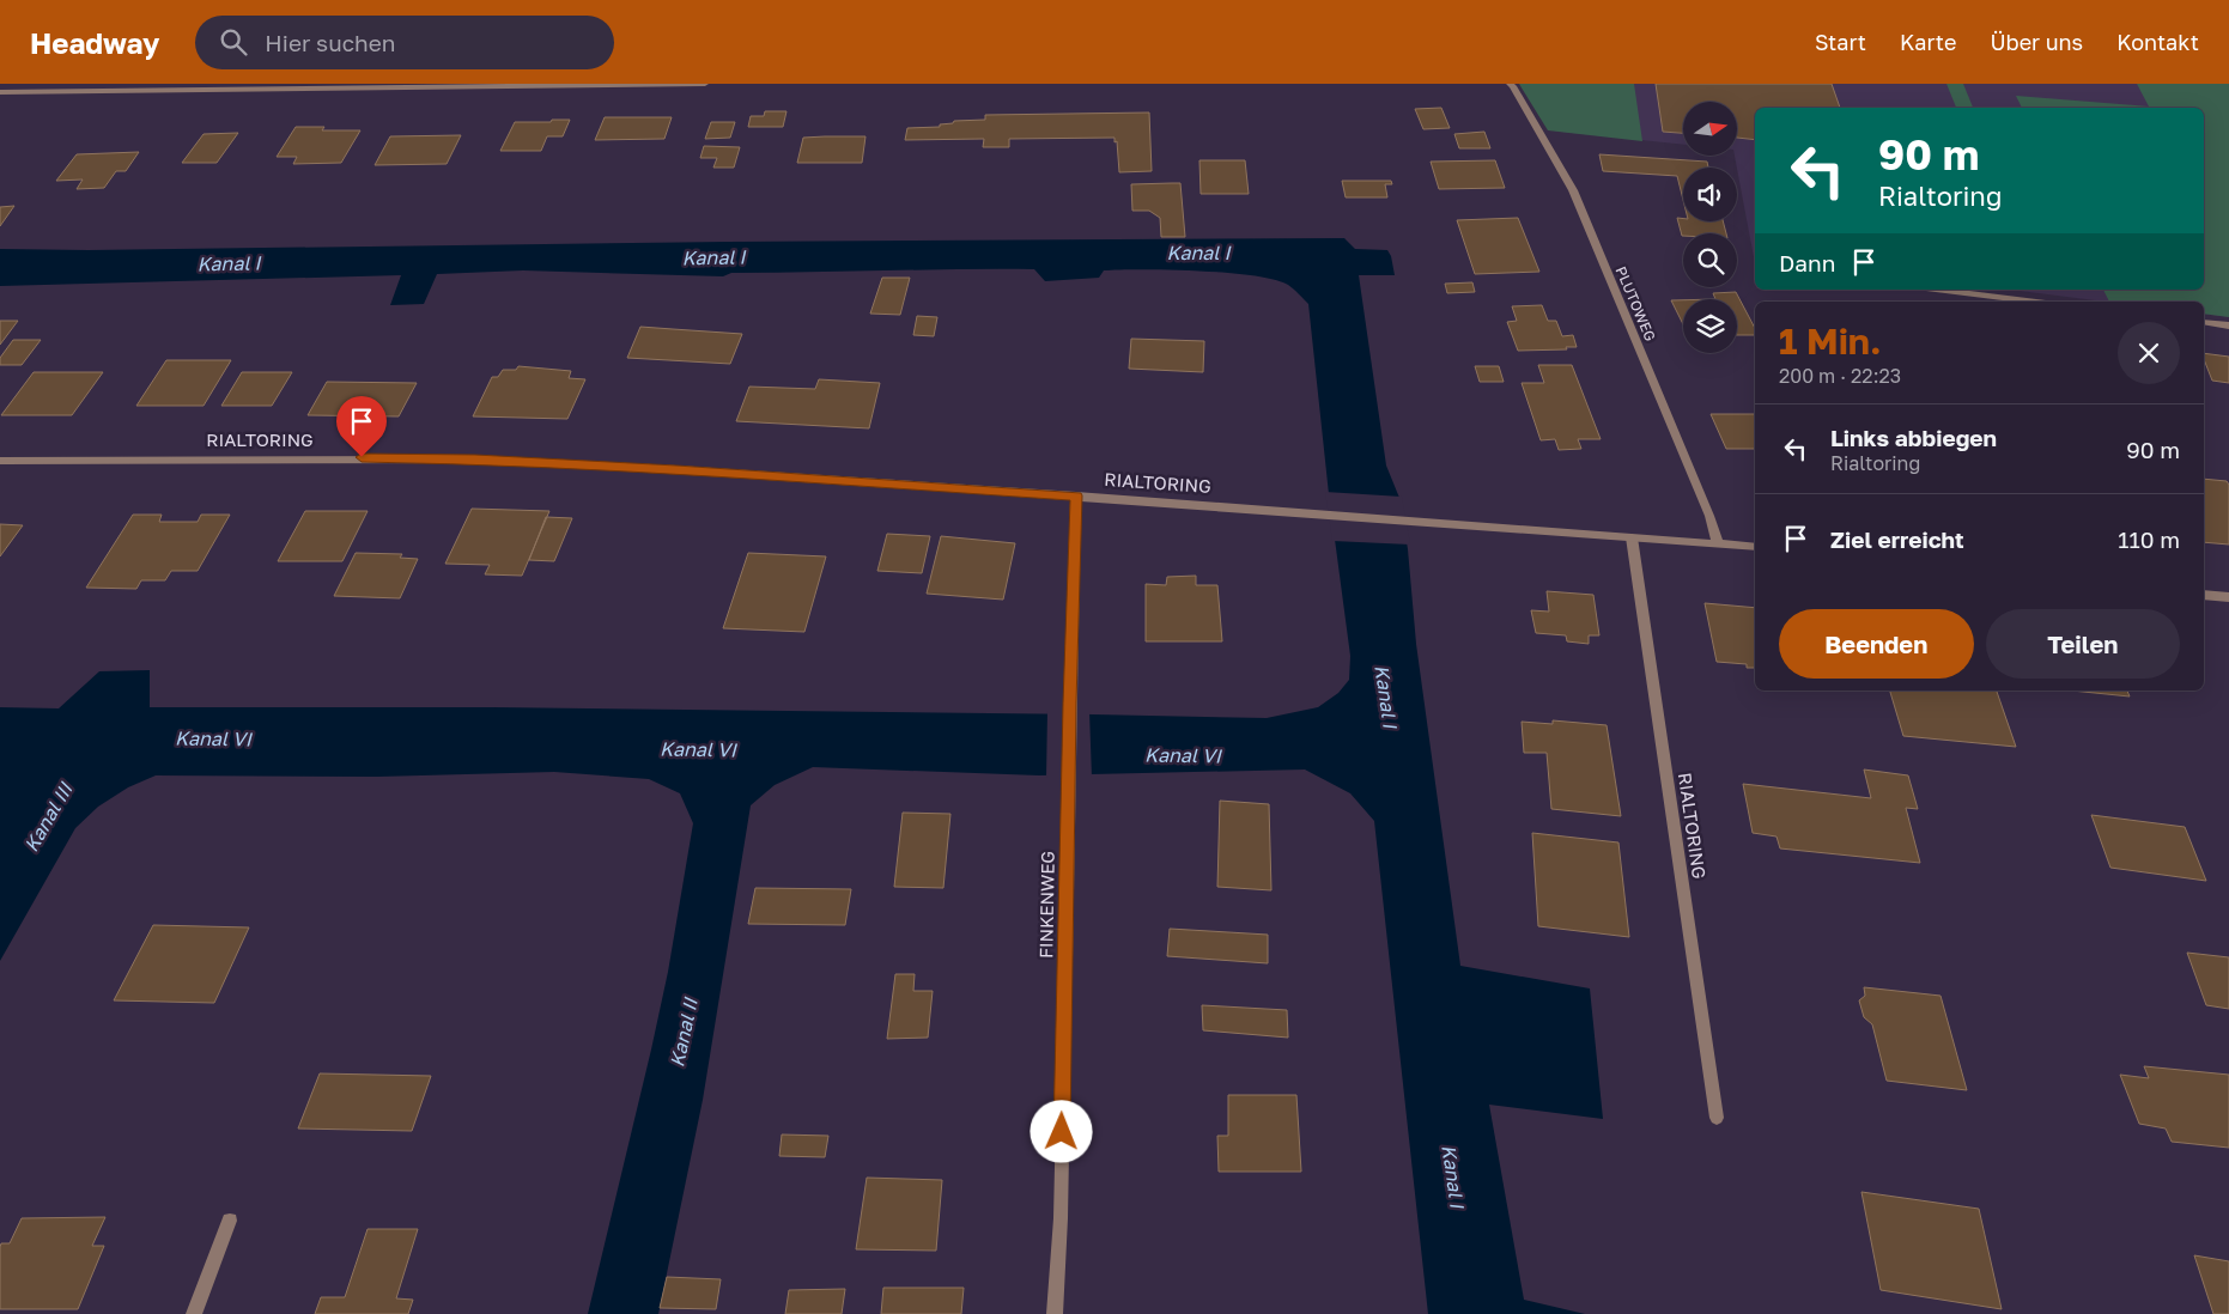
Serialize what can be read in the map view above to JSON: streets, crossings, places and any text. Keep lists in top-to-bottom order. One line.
{"streets":{"street":["PLUTOWEG","RIALTORING","FINKENWEG"]},"crossings":[["PLUTOWEG","RIALTORING"],["RIALTORING","FINKENWEG"]],"water":["Kanal I","Kanal VI","Kanal III","Kanal II"],"north":"right","page":{"header":"Headway","search":"Hier suchen","nav":["Start","Karte","Über uns","Kontakt"],"turn":["90 m","Rialtoring"],"then":"Dann","heading":["1 Min.","200 m · 22:23"],"list":[{"name":"Links abbiegen","note":"Rialtoring","value":"90 m"},{"name":"Ziel erreicht","value":"110 m"}],"buttons":["Beenden","Teilen"]}}
